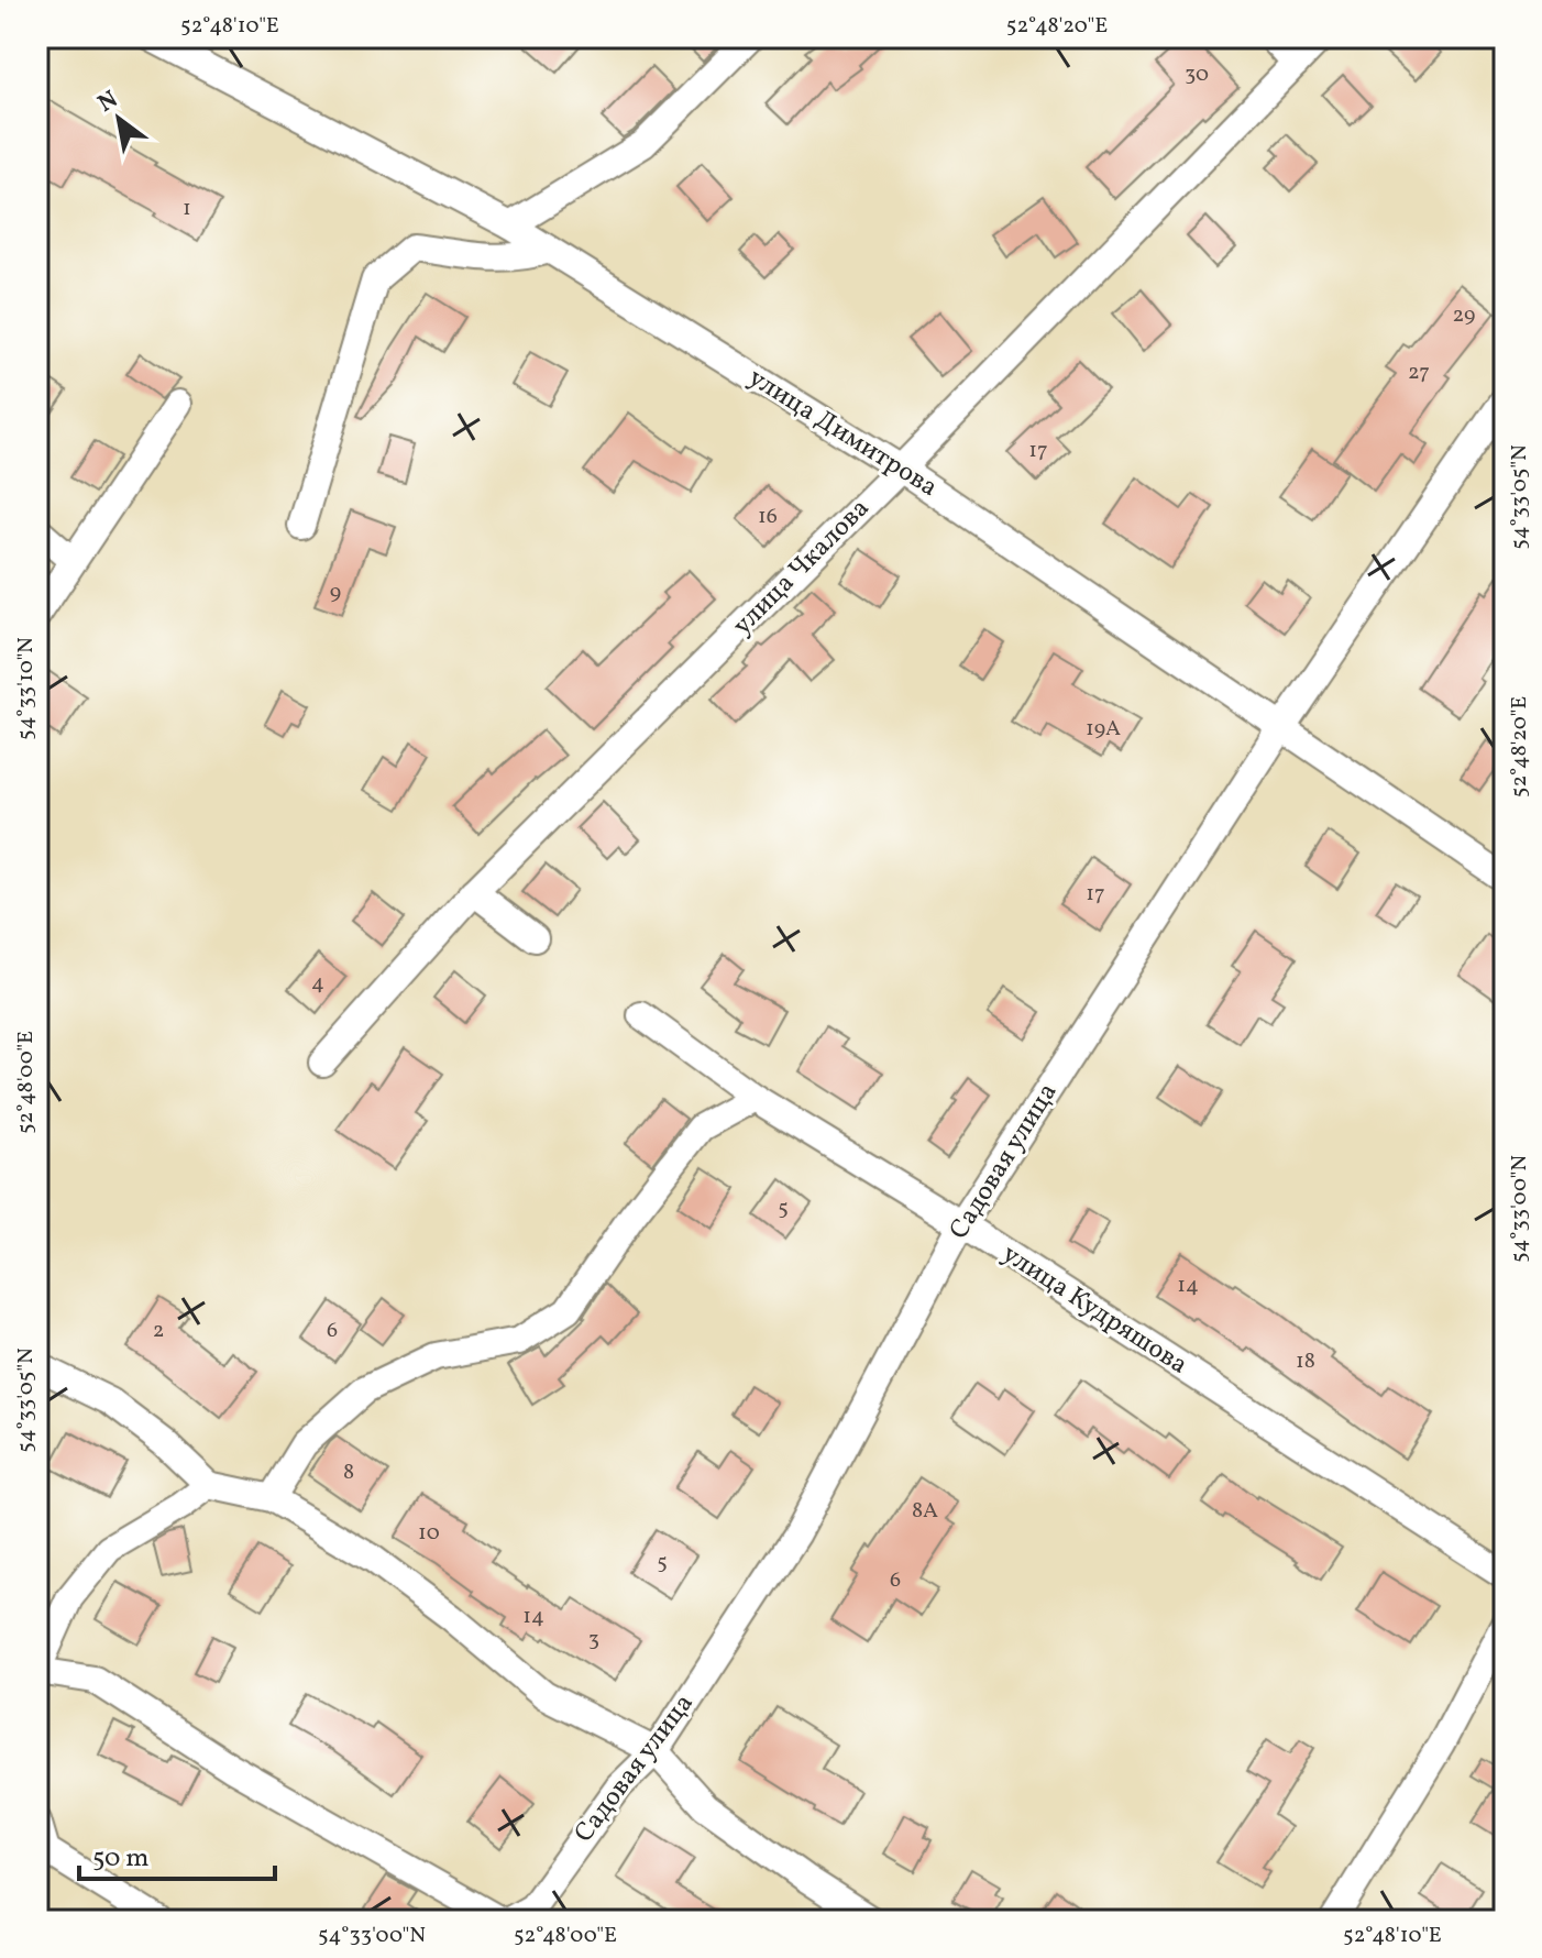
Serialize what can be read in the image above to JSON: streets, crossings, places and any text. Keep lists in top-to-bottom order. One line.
{"streets":{"street":["улица Димитрова","улица Чкалова","Садовая улица","улица Кудряшова"]},"crossings":[["улица Димитрова","улица Чкалова"],["улица Димитрова","Садовая улица"],["Садовая улица","улица Кудряшова"]],"house_numbers":["30","1","29","27","17","16","9","19А","17","4","5","14","2","6","18","8","8А","10","5","6","14","3"],"scale_bar":"50 m","north":"top left","coordinates":["52°48'10\"E","52°48'20\"E","54°33'05\"N","54°33'10\"N","52°48'00\"E","54°33'00\"N"]}
